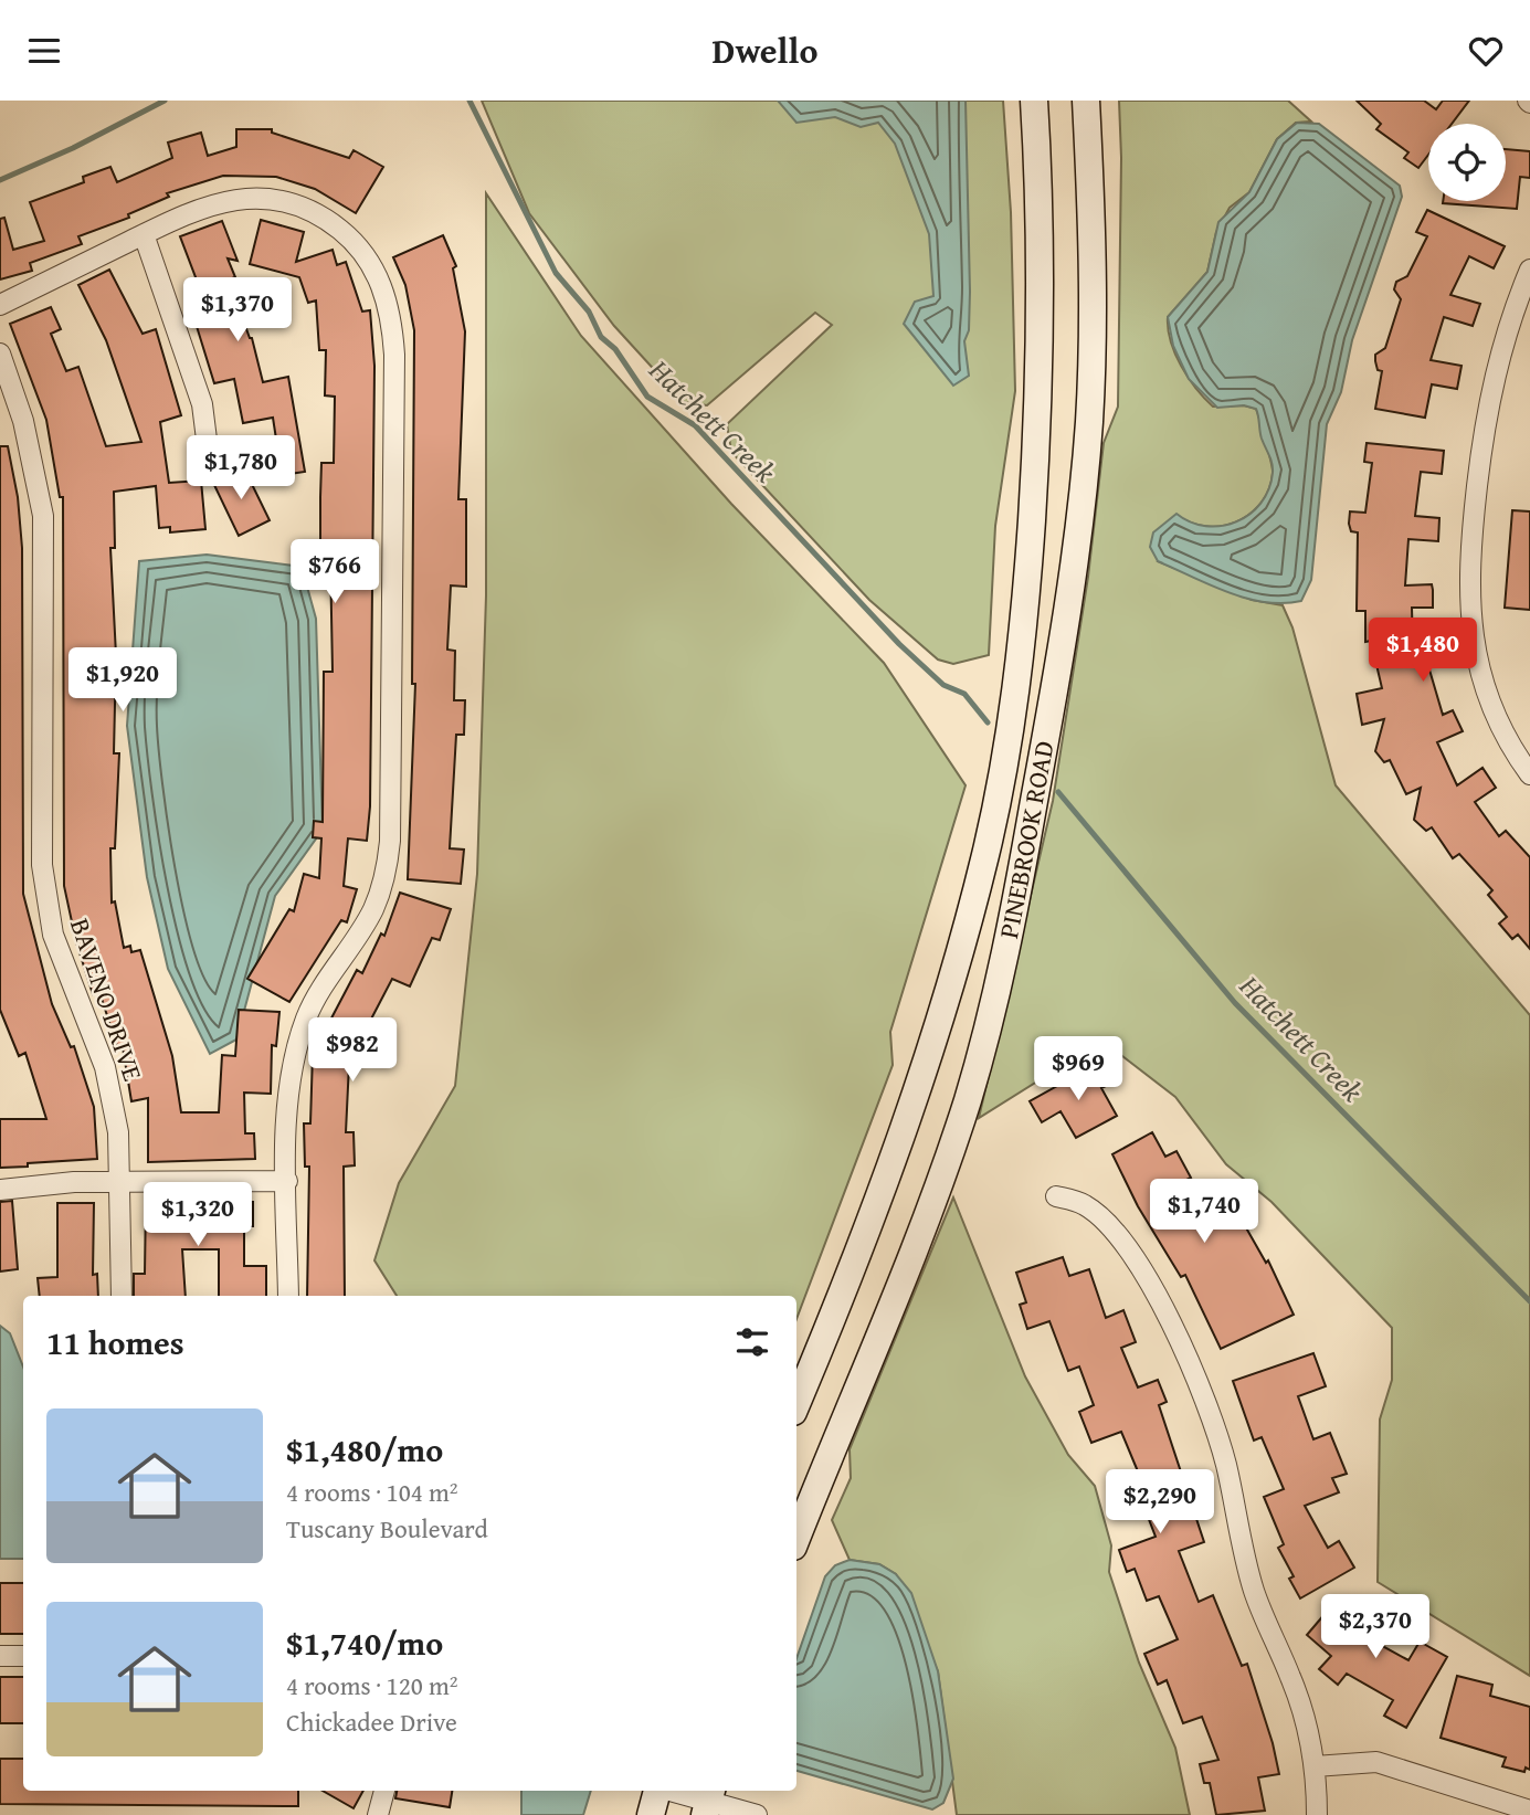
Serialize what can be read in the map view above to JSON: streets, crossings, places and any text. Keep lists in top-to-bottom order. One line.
{"streets":{"street":["PINEBROOK ROAD","BAVENO DRIVE"]},"water":["Hatchett Creek"],"page":{"header":"Dwello","price":["$1,370","$1,780","$766","$1,480","$1,920","$982","$969","$1,740","$1,320","$2,290","$2,370"],"heading":"11 homes","list":[{"name":"$1,480/mo","note":"4 rooms · 104 m² · Tuscany Boulevard"},{"name":"$1,740/mo","note":"4 rooms · 120 m² · Chickadee Drive"}]}}
